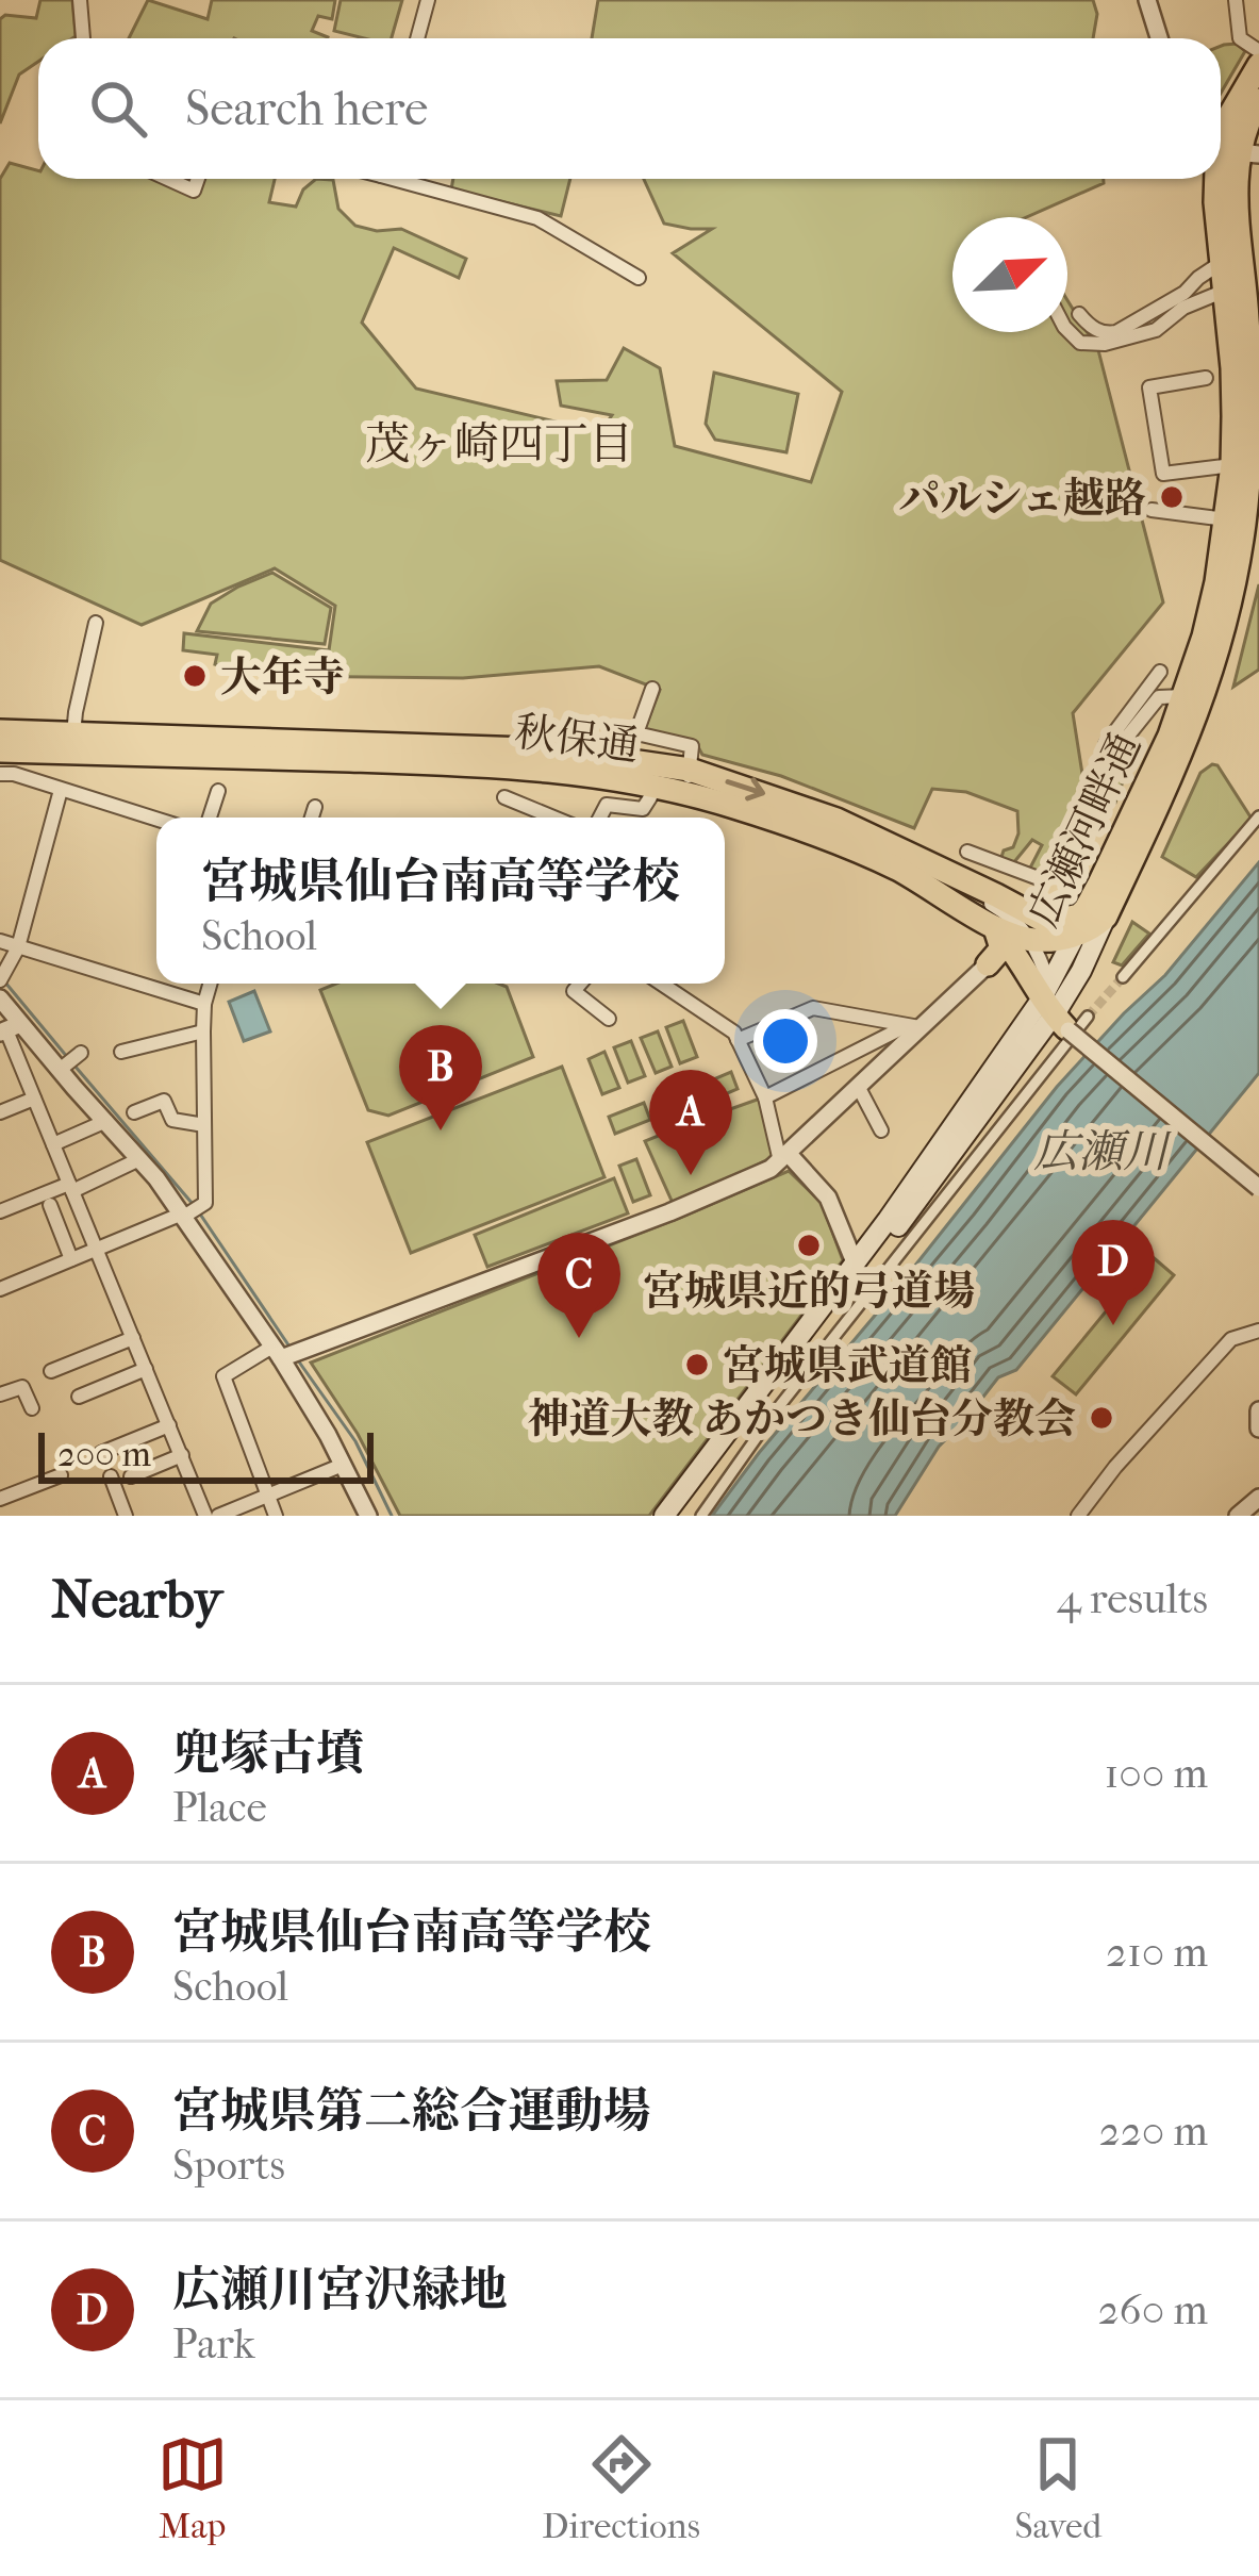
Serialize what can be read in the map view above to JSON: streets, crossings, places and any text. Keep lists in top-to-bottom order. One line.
{"streets":{"highway":["秋保通","広瀬河畔通"]},"crossings":[["秋保通","広瀬河畔通"]],"districts":["茂ヶ崎四丁目"],"water":["広瀬川"],"places":["パルシェ越路","大年寺","宮城県近的弓道場","宮城県武道館","神道大教 あかつき仙台分教会"],"scale_bar":"200 m","north":"top right","page":{"search":"Search here","popup":["宮城県仙台南高等学校","School"],"pins":["B","A","D","C"],"scale":"200 m","heading":["Nearby","4 results"],"list":[{"mark":"A","name":"兜塚古墳","note":"Place","value":"100 m"},{"mark":"B","name":"宮城県仙台南高等学校","note":"School","value":"210 m"},{"mark":"C","name":"宮城県第二総合運動場","note":"Sports","value":"220 m"},{"mark":"D","name":"広瀬川宮沢緑地","note":"Park","value":"260 m"}],"nav":["Map","Directions","Saved"]}}
